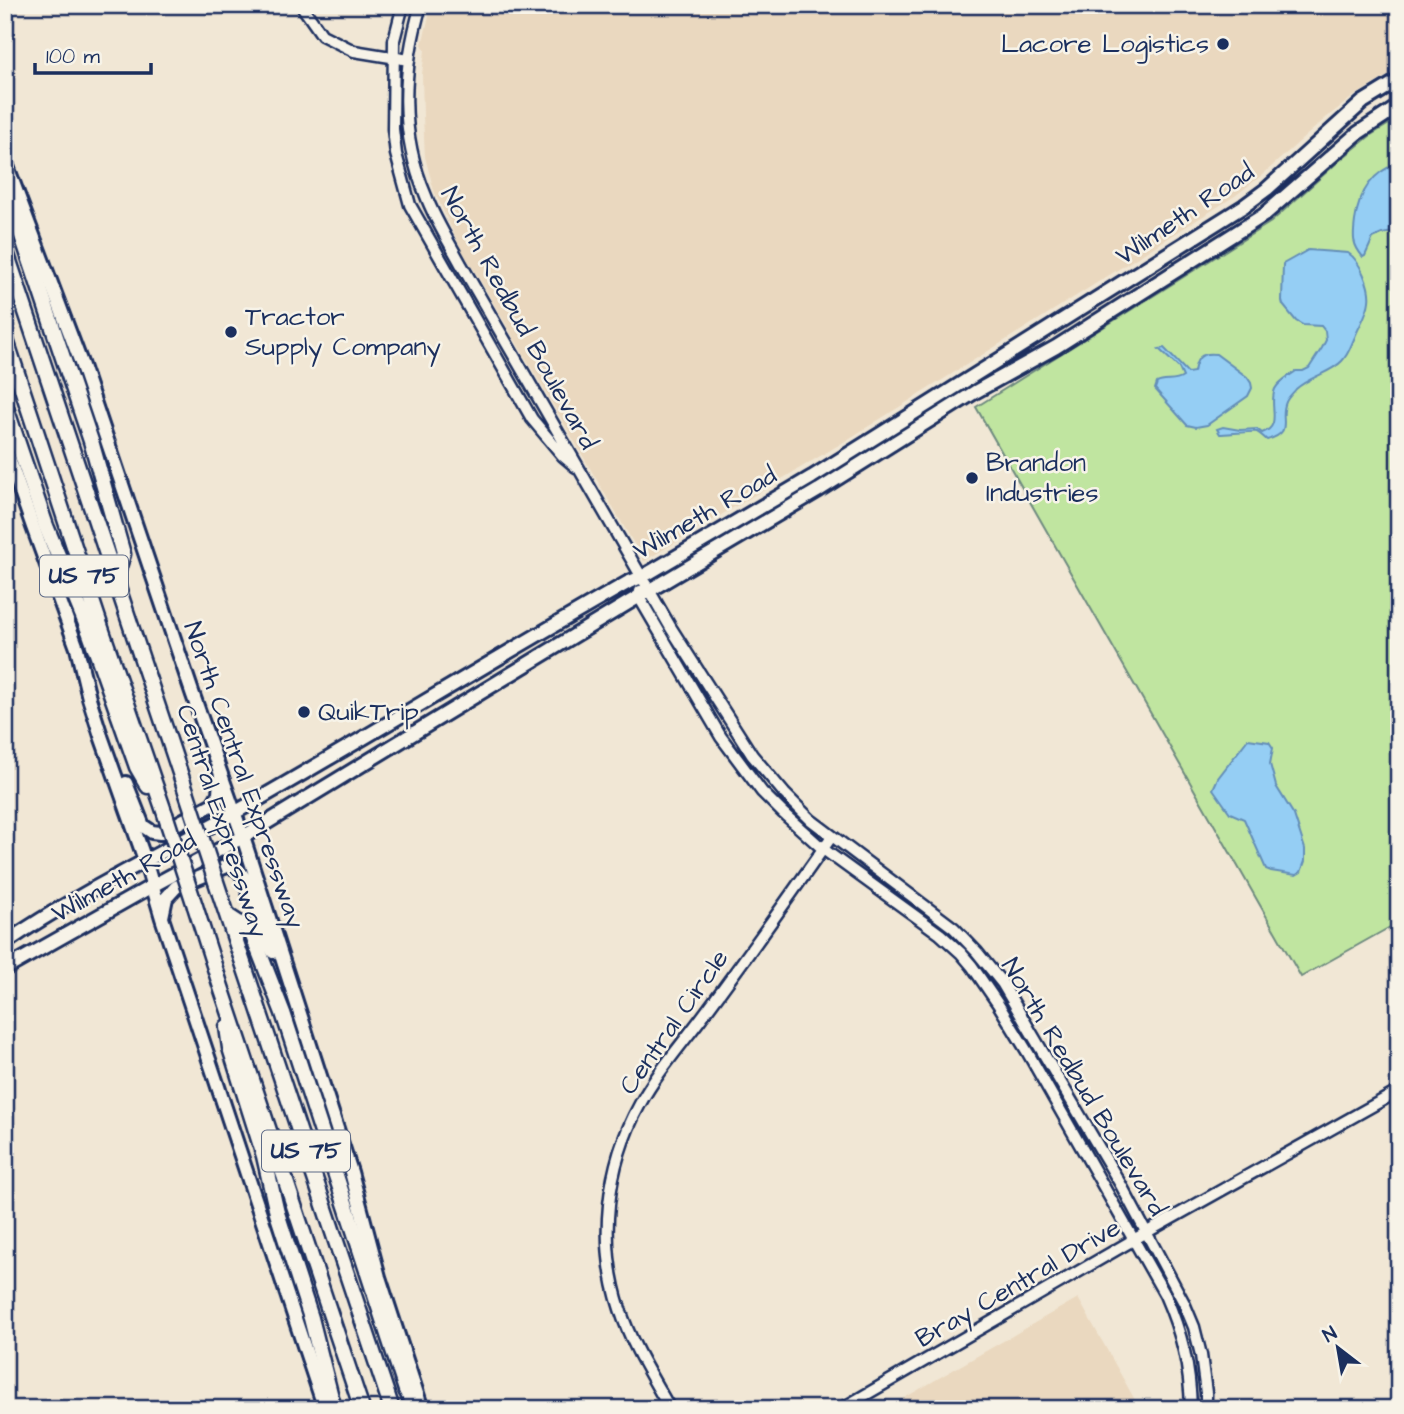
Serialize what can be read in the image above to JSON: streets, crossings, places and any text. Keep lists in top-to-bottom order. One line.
{"streets":{"highway":["US 75","Central Expressway"],"main road":["Wilmeth Road","North Central Expressway"],"street":["North Redbud Boulevard","Central Circle","Bray Central Drive"]},"crossings":[["Wilmeth Road","North Redbud Boulevard"],["Wilmeth Road","North Central Expressway"],["North Redbud Boulevard","Central Circle"],["North Redbud Boulevard","Bray Central Drive"]],"places":["Lacore Logistics","Tractor Supply Company","Brandon Industries","QuikTrip"],"scale_bar":"100 m","north":"top left"}
